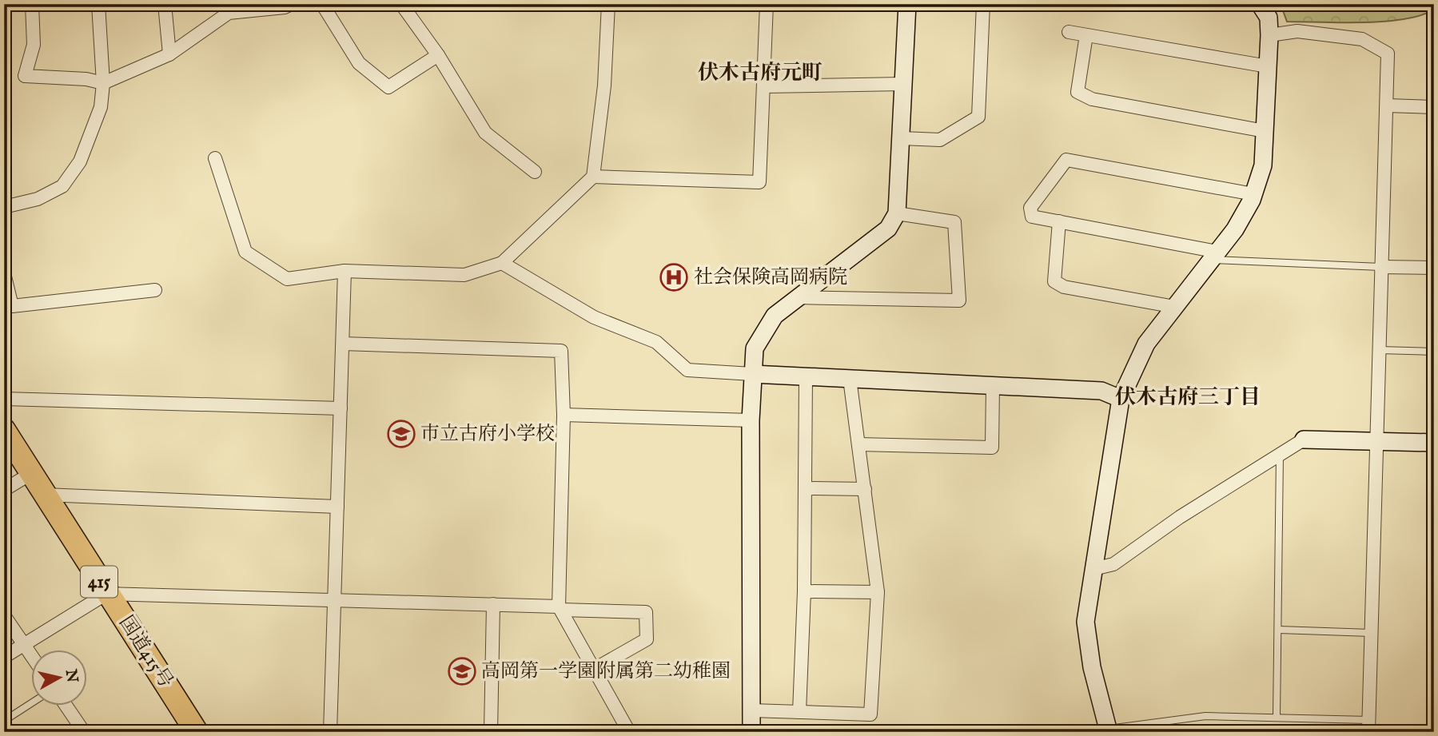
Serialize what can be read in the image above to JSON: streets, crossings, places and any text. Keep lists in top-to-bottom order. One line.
{"streets":{"highway":["415","国道415号"]},"districts":["伏木古府元町","伏木古府三丁目"],"places":{"hospital":["社会保険高岡病院"],"school or university":["市立古府小学校","高岡第一学園附属第二幼稚園"]},"north":"right"}
